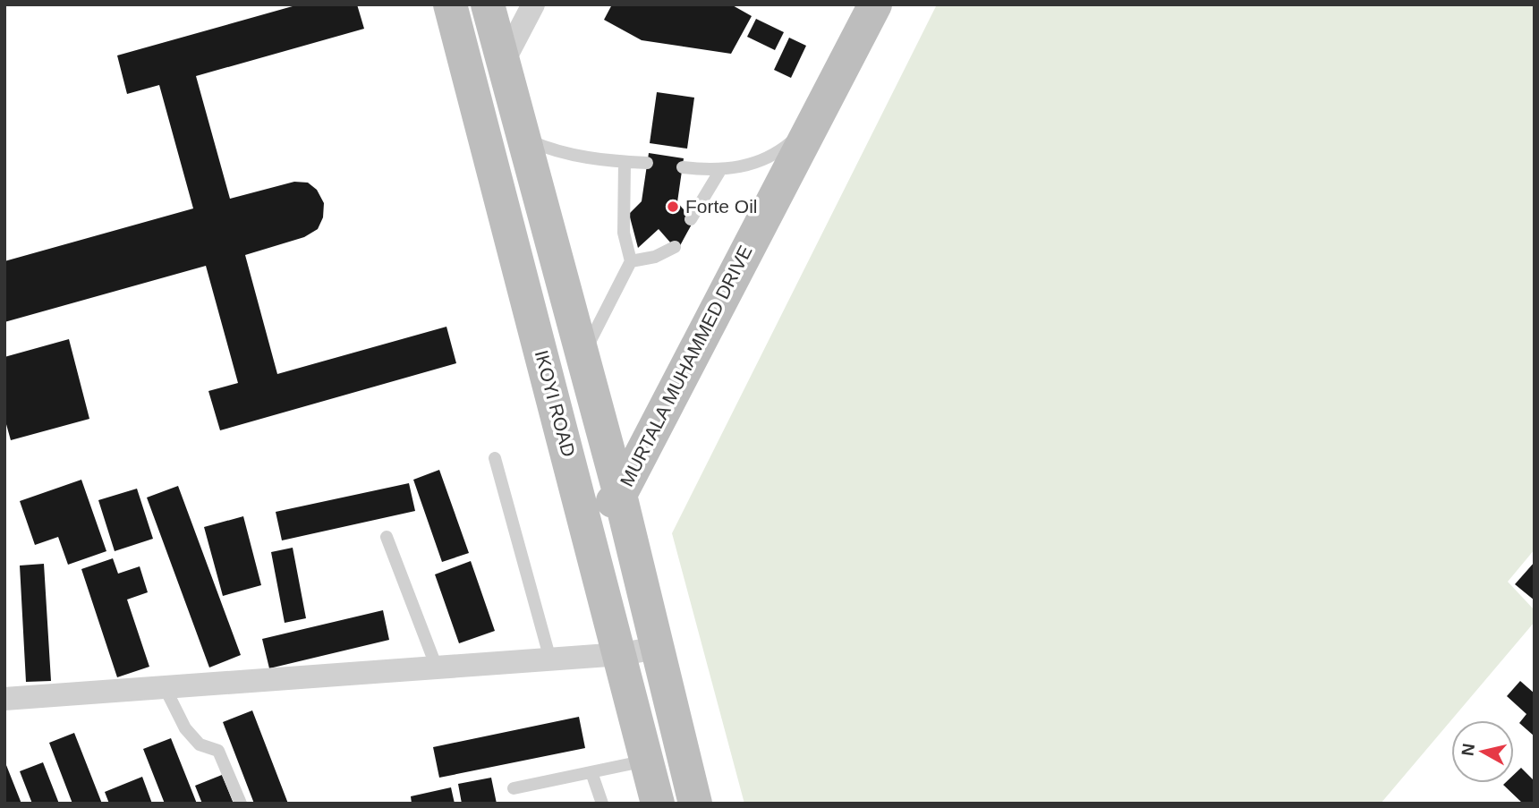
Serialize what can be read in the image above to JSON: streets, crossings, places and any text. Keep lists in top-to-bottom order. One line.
{"streets":{"main road":["MURTALA MUHAMMED DRIVE","IKOYI ROAD"]},"crossings":[["MURTALA MUHAMMED DRIVE","IKOYI ROAD"]],"places":["Forte Oil"],"north":"left"}
